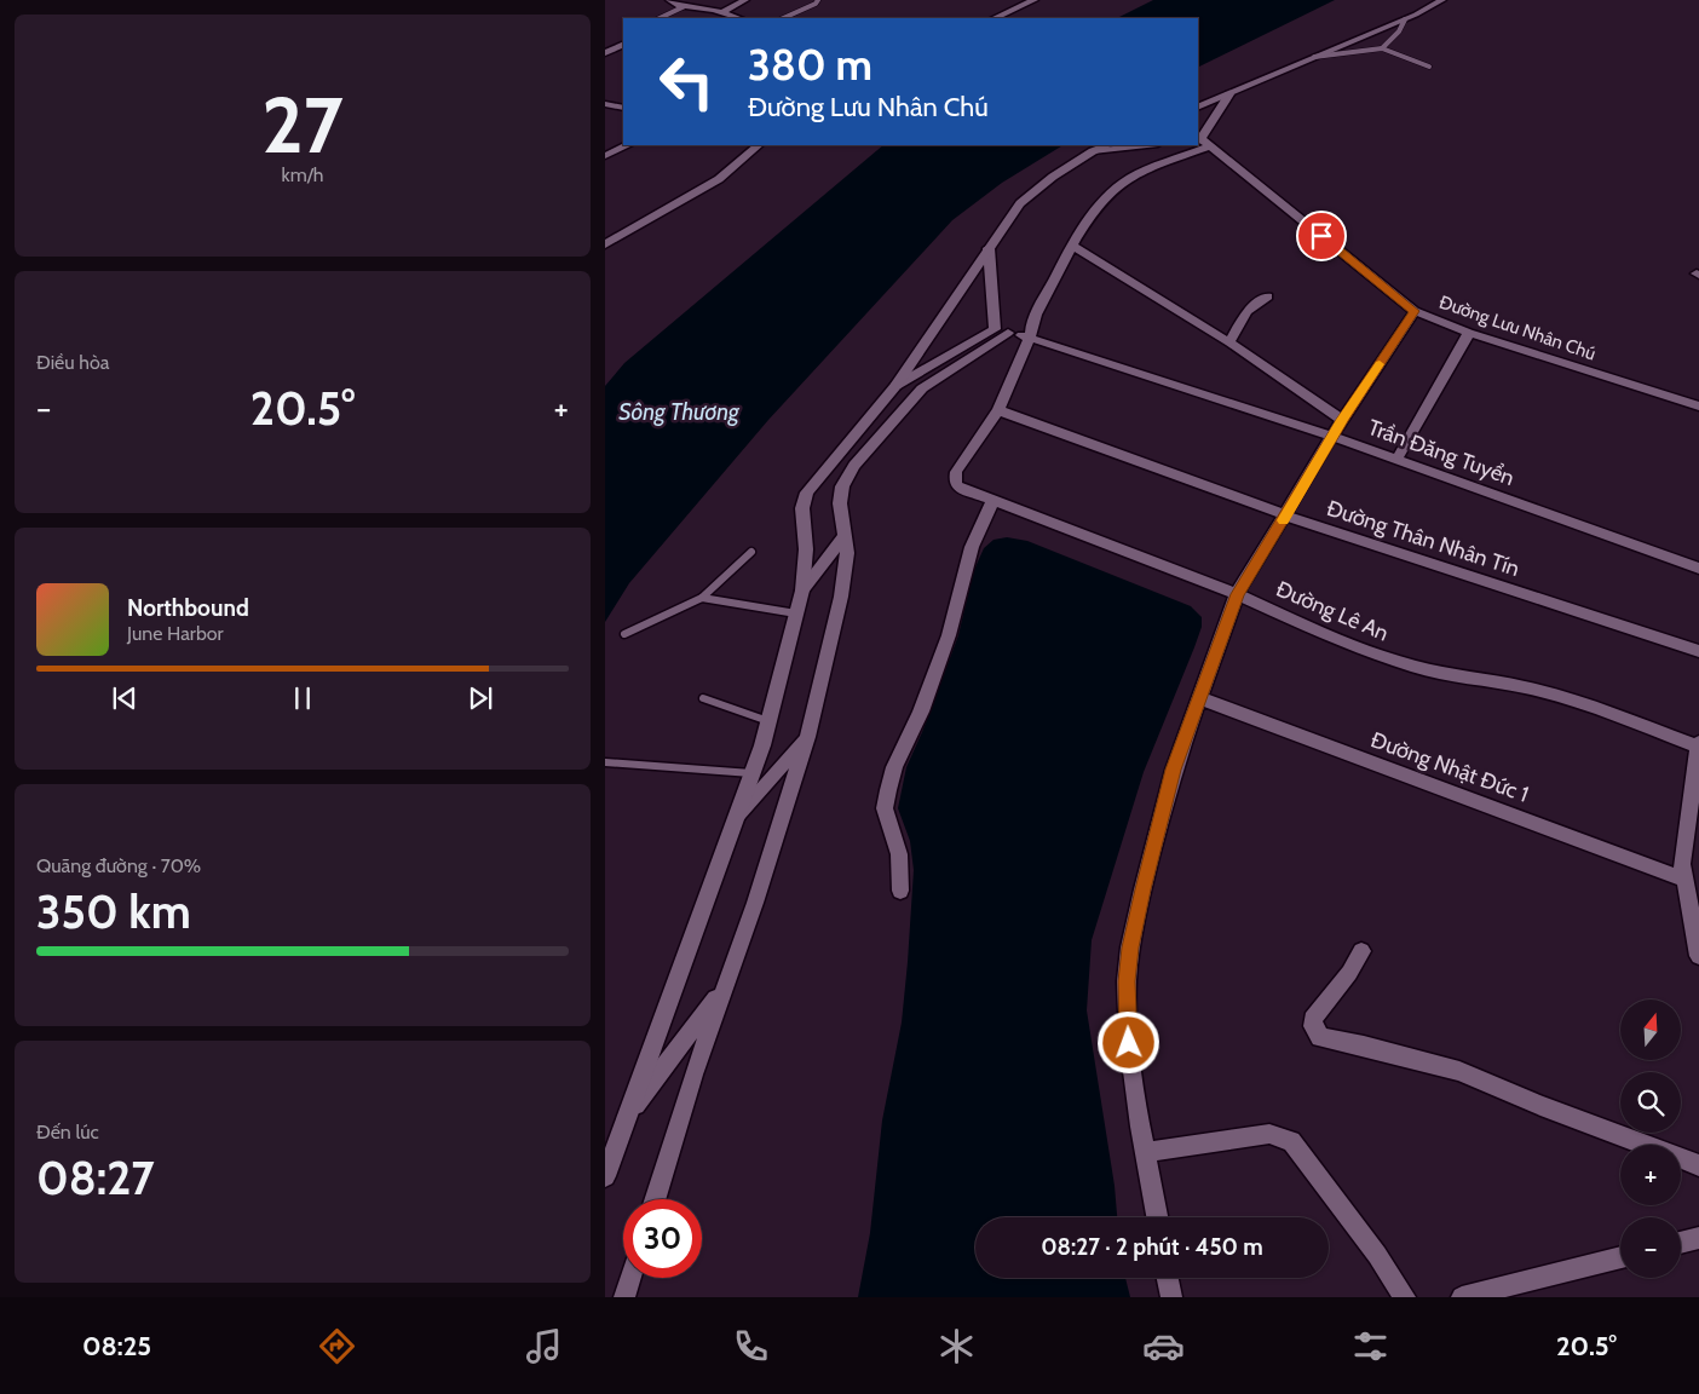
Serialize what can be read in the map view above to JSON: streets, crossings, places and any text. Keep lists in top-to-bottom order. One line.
{"streets":{"street":["Đường Lưu Nhân Chú","Trần Đăng Tuyển","Đường Thân Nhân Tín","Đường Lê An","Đường Nhật Đức 1"]},"crossings":[["Đường Thân Nhân Tín","Đường Lê An"]],"water":["Sông Thương"],"north":"top","page":{"tile":[["27","km/h"],"Điều hòa",["Quãng đường · 70%","350 km"],["Đến lúc","08:27"]],"turn":["380 m","Đường Lưu Nhân Chú"],"heat":["−","20.5°","+"],"song":["Northbound","June Harbor"],"map_buttons":["+","−"],"limit":"30","trip":"08:27 · 2 phút · 450 m","tabs":["08:25","20.5°"]}}
